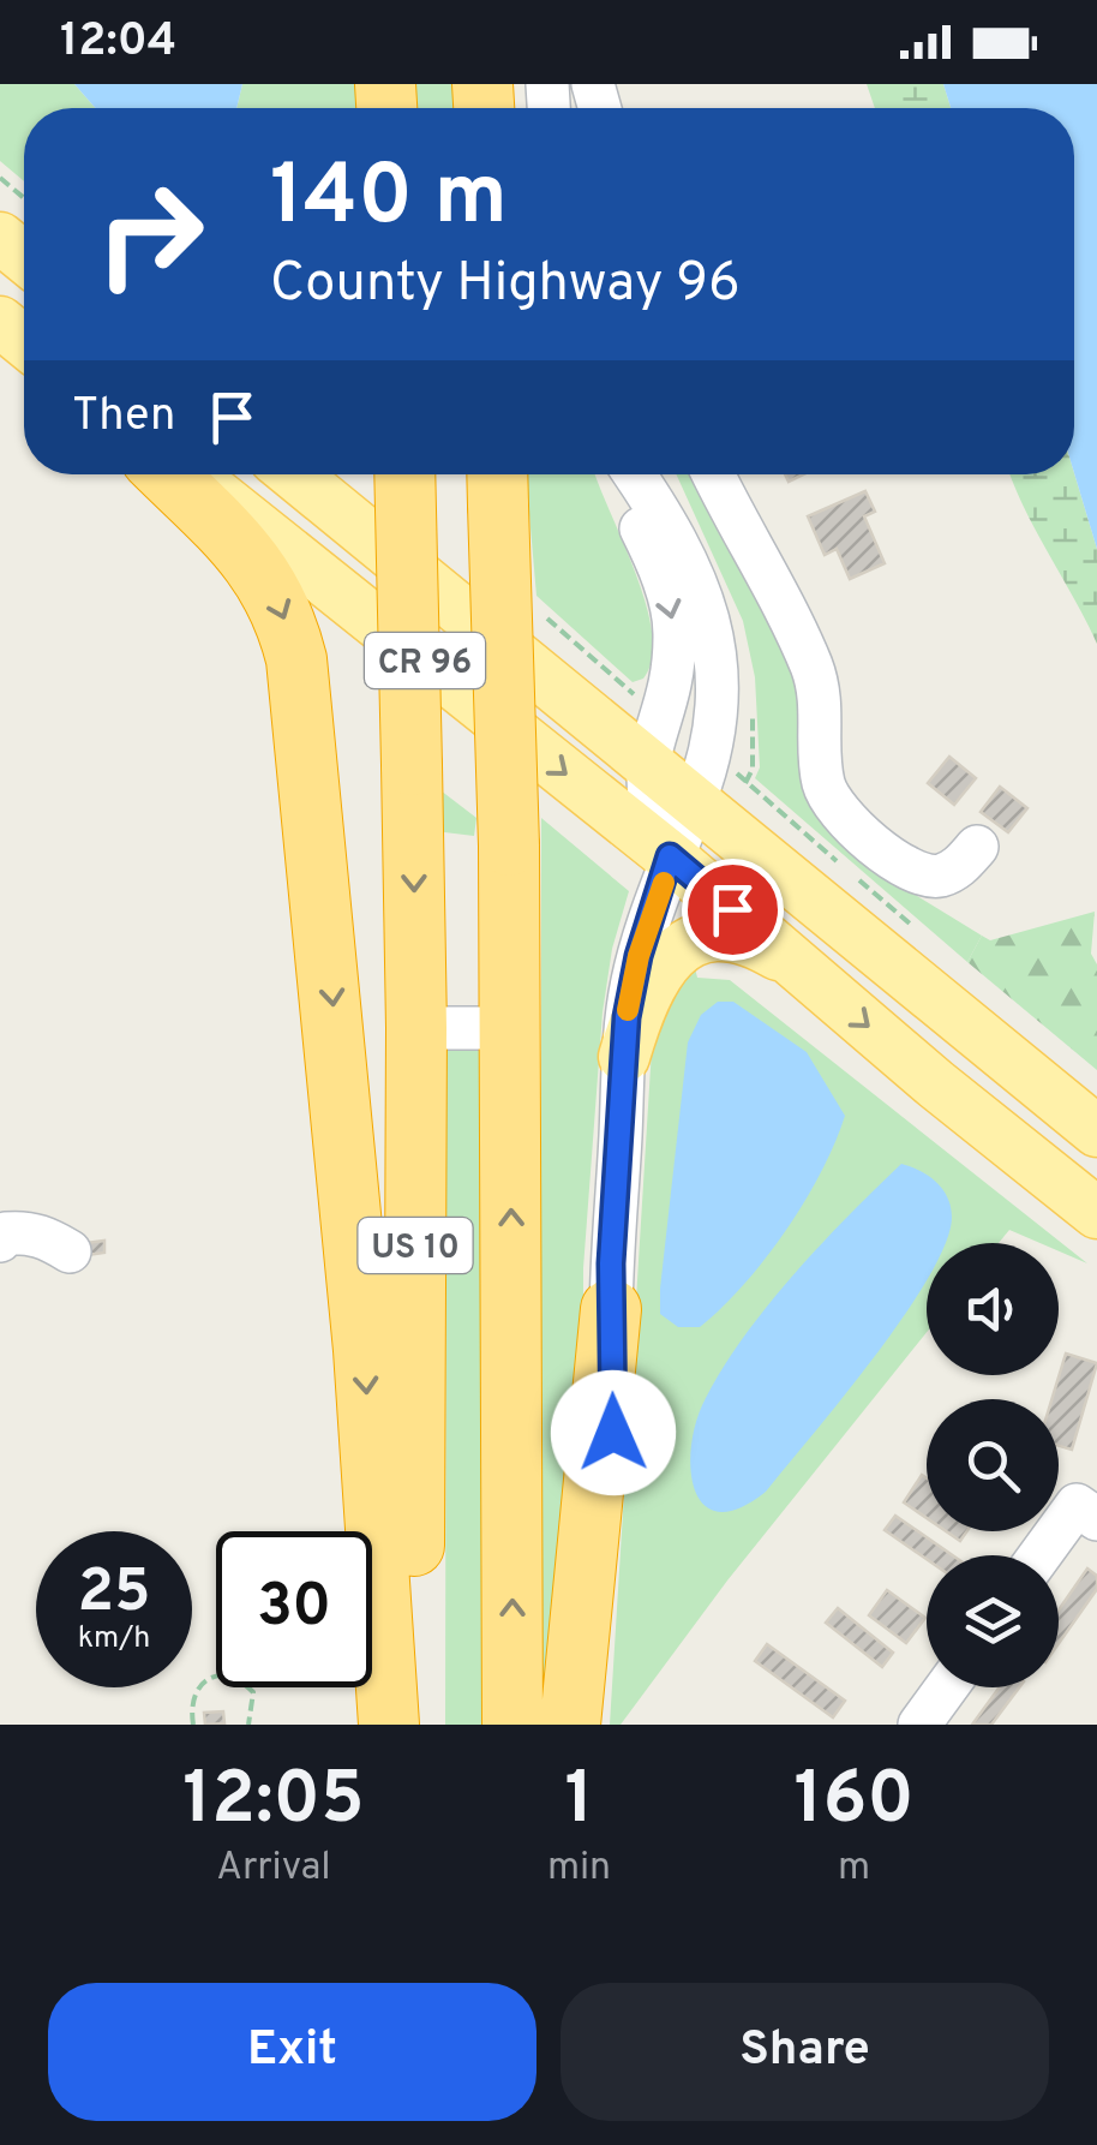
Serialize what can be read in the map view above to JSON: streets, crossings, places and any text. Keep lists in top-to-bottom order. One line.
{"streets":{"highway":["US 10"],"main road":["CR 96"]},"page":{"status":"12:04","turn":["140 m","County Highway 96"],"then":"Then","speed":"25 km/h","limit":"30","eta":["12:05","Arrival","1","min","160","m"],"buttons":["Exit","Share"]}}
